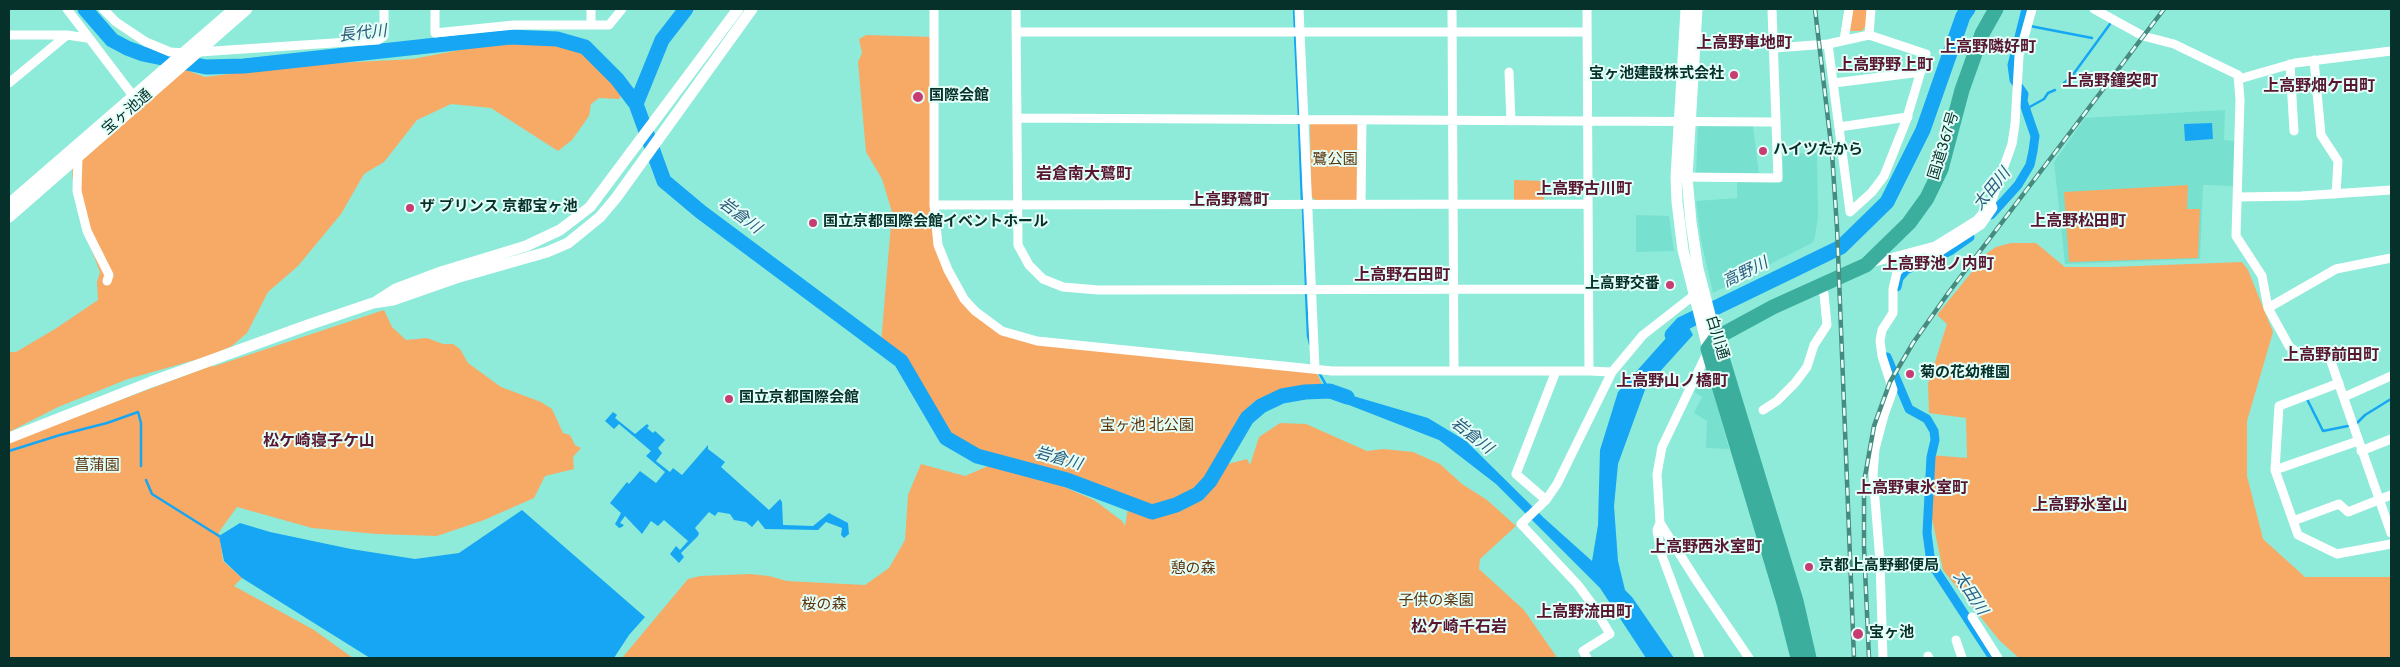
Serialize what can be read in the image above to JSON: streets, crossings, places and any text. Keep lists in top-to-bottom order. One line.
{"streets":{"highway":["国道367号","白川通"],"street":["宝ヶ池通"]},"crossings":[["国道367号","白川通"]],"districts":["上高野車地町","上高野隣好町","上高野野上町","上高野鐘突町","上高野畑ケ田町","岩倉南大鷺町","上高野古川町","上高野鷺町","上高野松田町","上高野池ノ内町","上高野石田町","上高野前田町","上高野山ノ橋町","松ケ崎寝子ケ山","上高野東氷室町","上高野氷室山","上高野西氷室町","上高野流田町","松ケ崎千石岩"],"water":["長代川","太田川","岩倉川","高野川"],"parks":["鷺公園","宝ヶ池 北公園","菖蒲園","憩の森","子供の楽園","桜の森"],"places":["宝ヶ池建設株式会社","国際会館","ハイツたから","ザ プリンス 京都宝ヶ池","国立京都国際会館イベントホール","上高野交番","菊の花幼稚園","国立京都国際会館","京都上高野郵便局","宝ヶ池"]}
